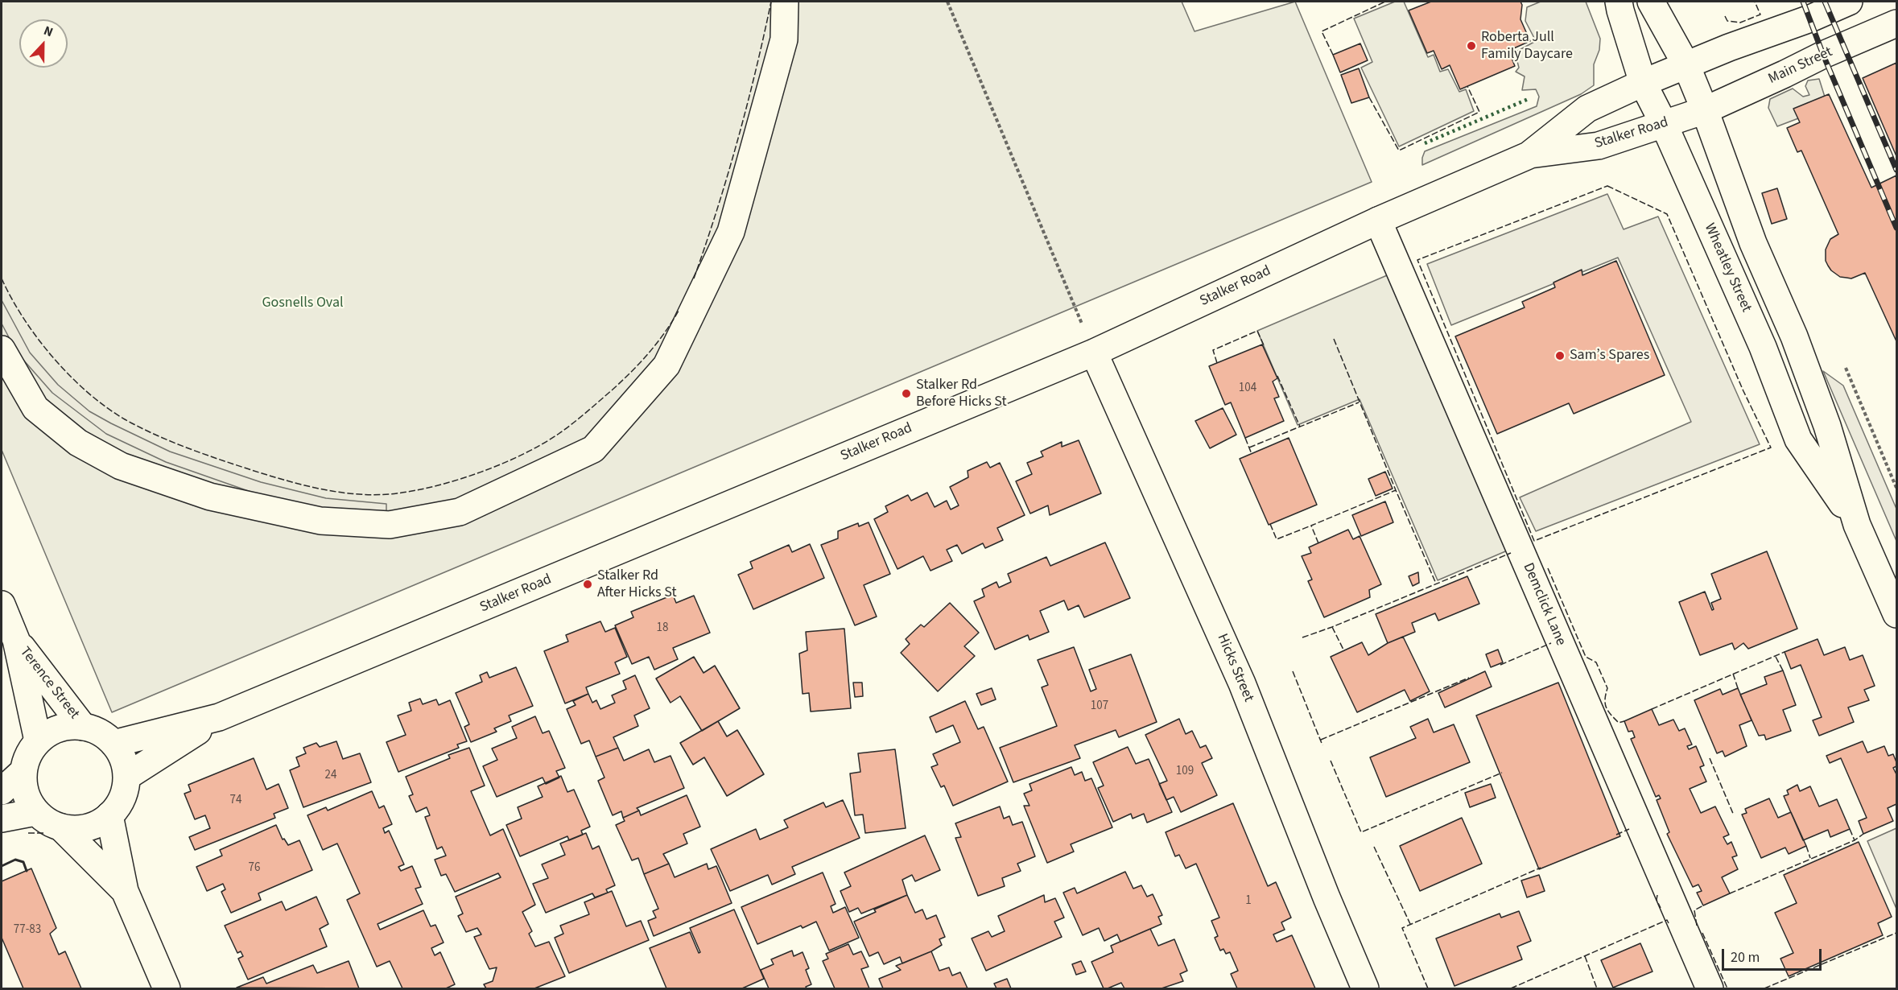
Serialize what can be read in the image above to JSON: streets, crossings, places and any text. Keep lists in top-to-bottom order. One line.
{"streets":{"main road":["Main Street","Stalker Road","Wheatley Street","Demclick Lane","Hicks Street","Terence Street"]},"crossings":[["Main Street","Stalker Road"],["Main Street","Wheatley Street"],["Stalker Road","Wheatley Street"],["Stalker Road","Demclick Lane"],["Stalker Road","Hicks Street"],["Stalker Road","Terence Street"]],"parks":["Gosnells Oval"],"places":["Roberta Jull Family Daycare","Sam’s Spares","Stalker Rd Before Hicks St","Stalker Rd After Hicks St"],"house_numbers":["104","18","107","109","24","74","76","1","77-83"],"scale_bar":"20 m","north":"top"}
